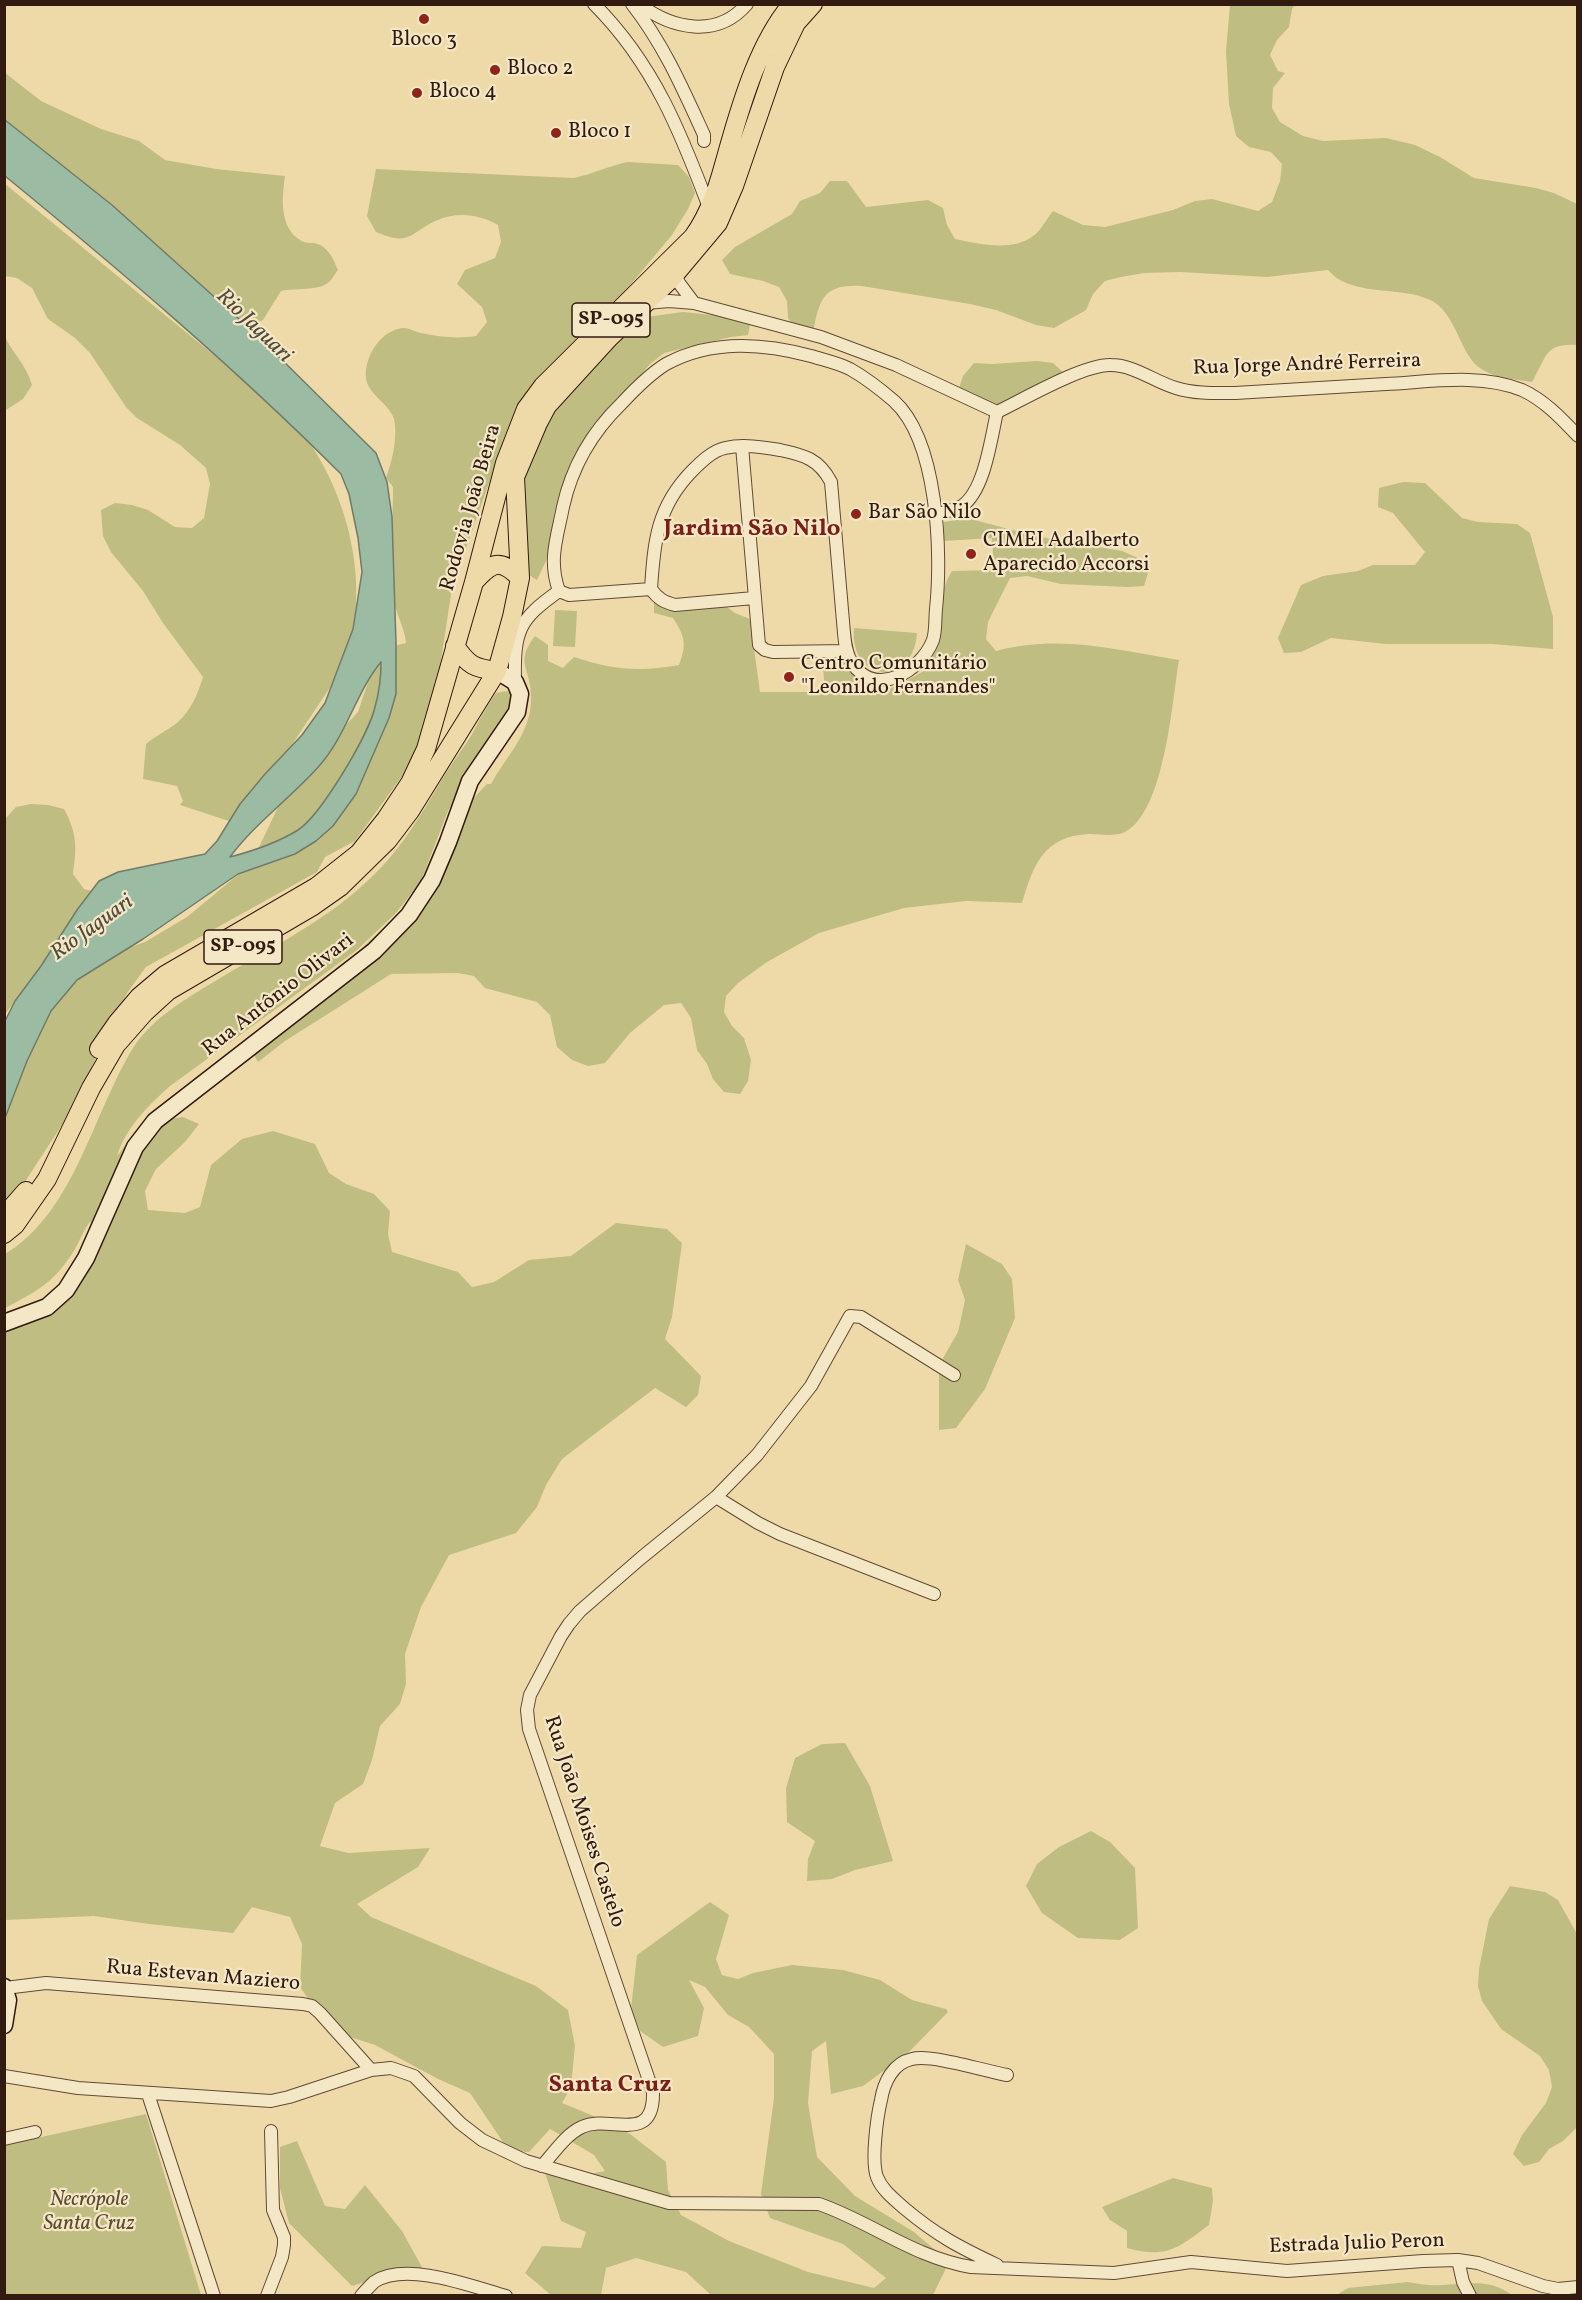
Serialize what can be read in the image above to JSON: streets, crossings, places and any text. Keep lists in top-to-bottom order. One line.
{"streets":{"main road":["SP-095","Rodovia João Beira"],"street":["Rua Jorge André Ferreira","Rua Antônio Olivari","Rua João Moises Castelo","Rua Estevan Maziero","Estrada Julio Peron"]},"crossings":[["SP-095","Rodovia João Beira"],["Rua João Moises Castelo","Estrada Julio Peron"],["Rua Estevan Maziero","Estrada Julio Peron"]],"districts":["Jardim São Nilo","Santa Cruz"],"water":["Rio Jaguari"],"parks":["Necrópole Santa Cruz"],"places":["Bloco 3","Bloco 2","Bloco 4","Bloco 1","Bar São Nilo","CIMEI Adalberto Aparecido Accorsi","Centro Comunitário \"Leonildo Fernandes\""]}
